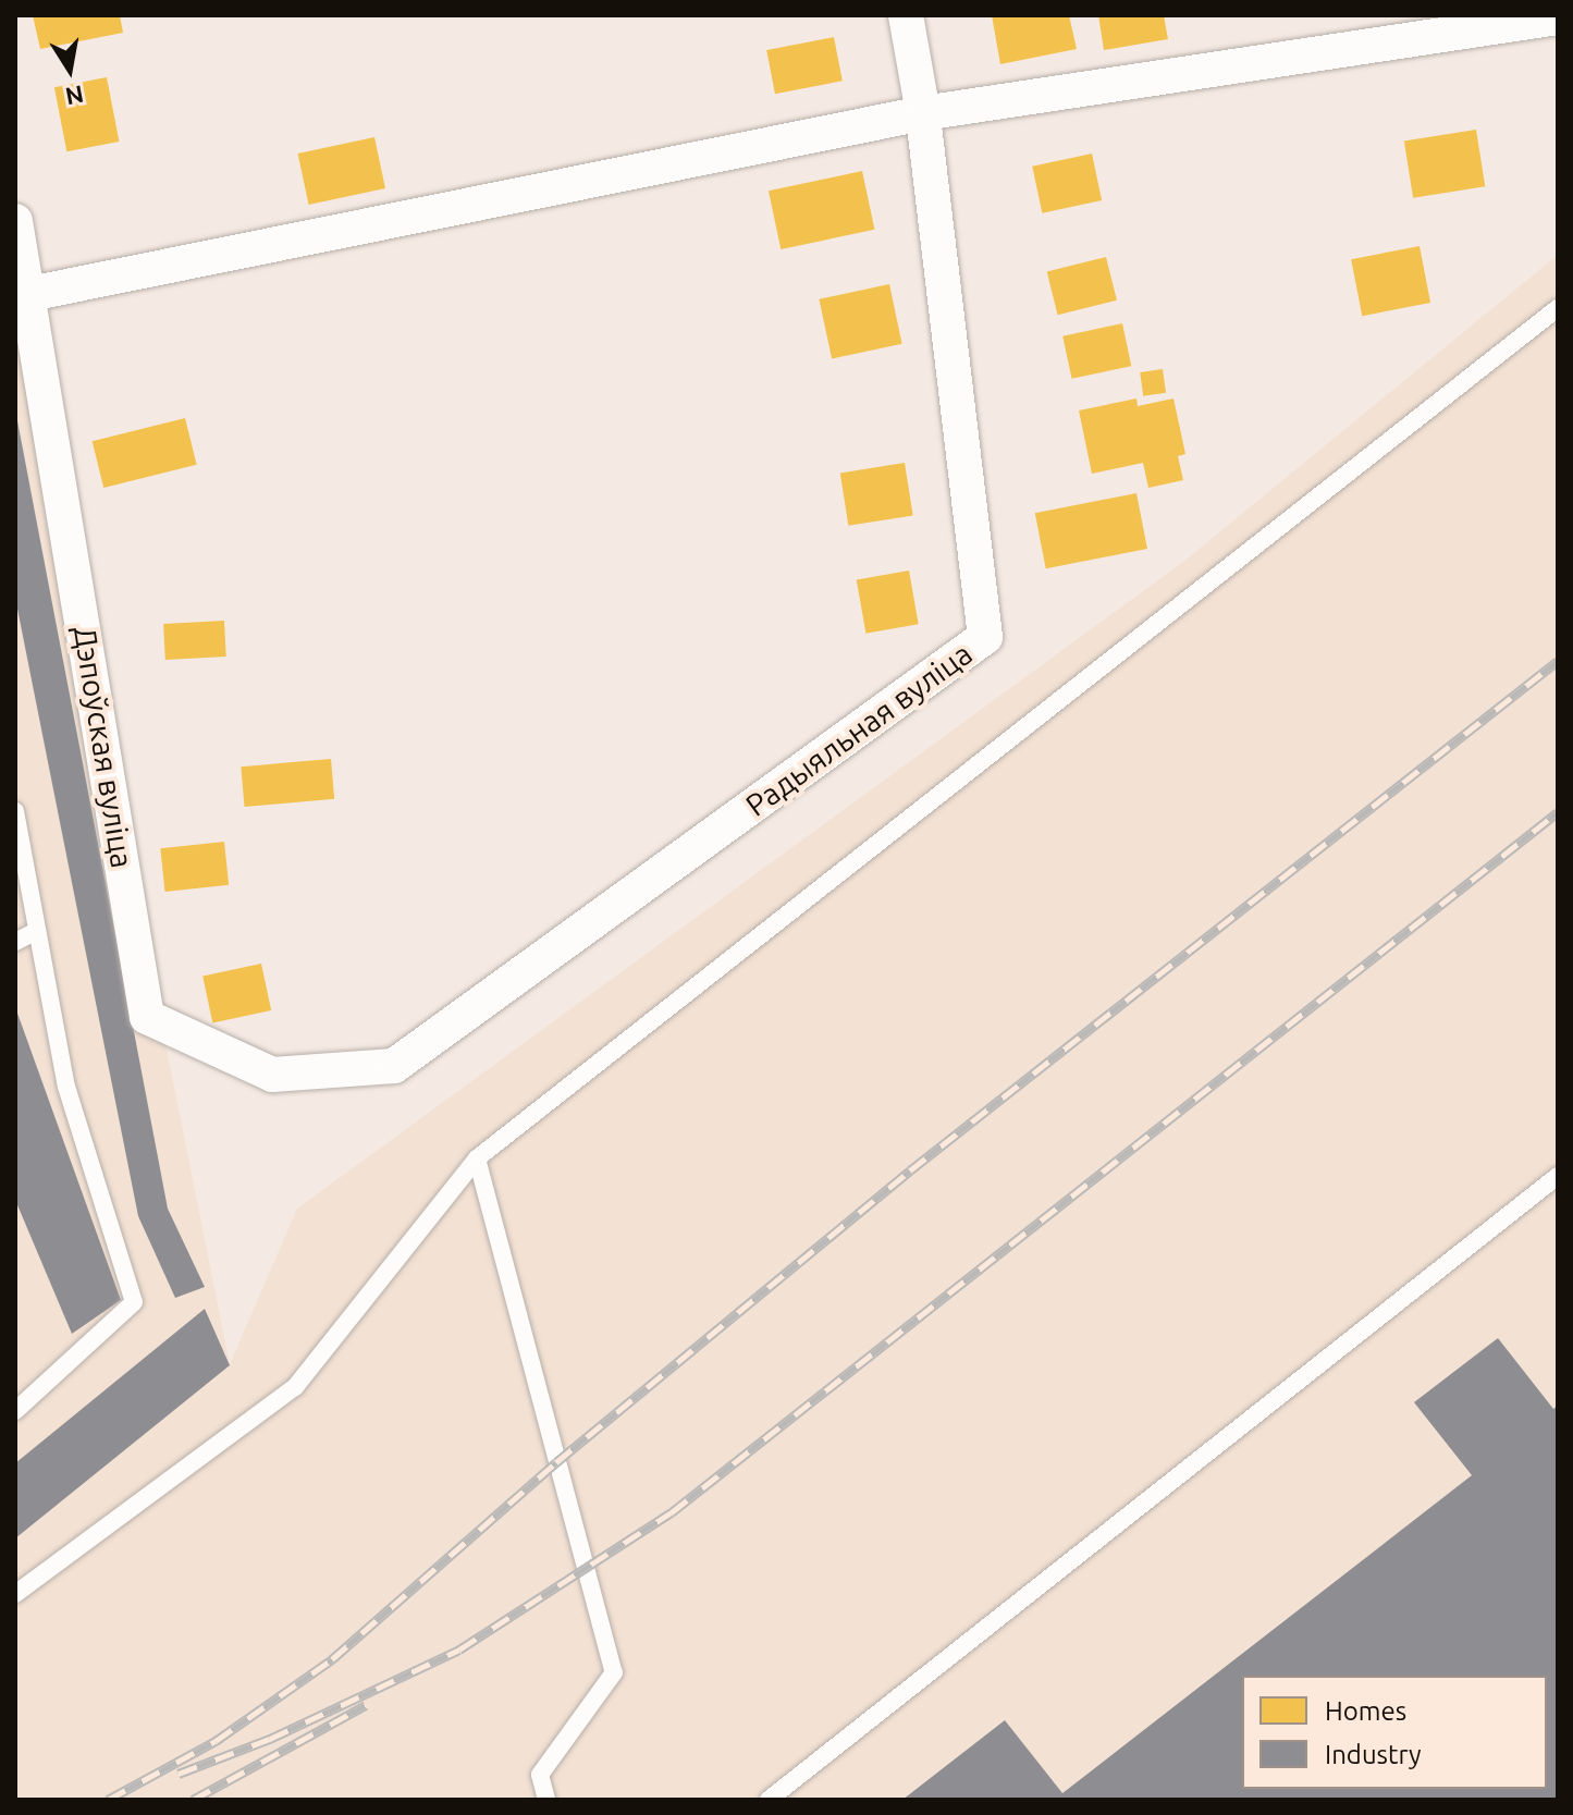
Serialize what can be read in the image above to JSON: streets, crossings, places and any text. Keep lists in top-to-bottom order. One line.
{"streets":{"street":["Радыяльная вуліца","Дэпоўская вуліца"]},"crossings":[["Радыяльная вуліца","Дэпоўская вуліца"]],"legend":["Homes","Industry"],"north":"bottom"}
